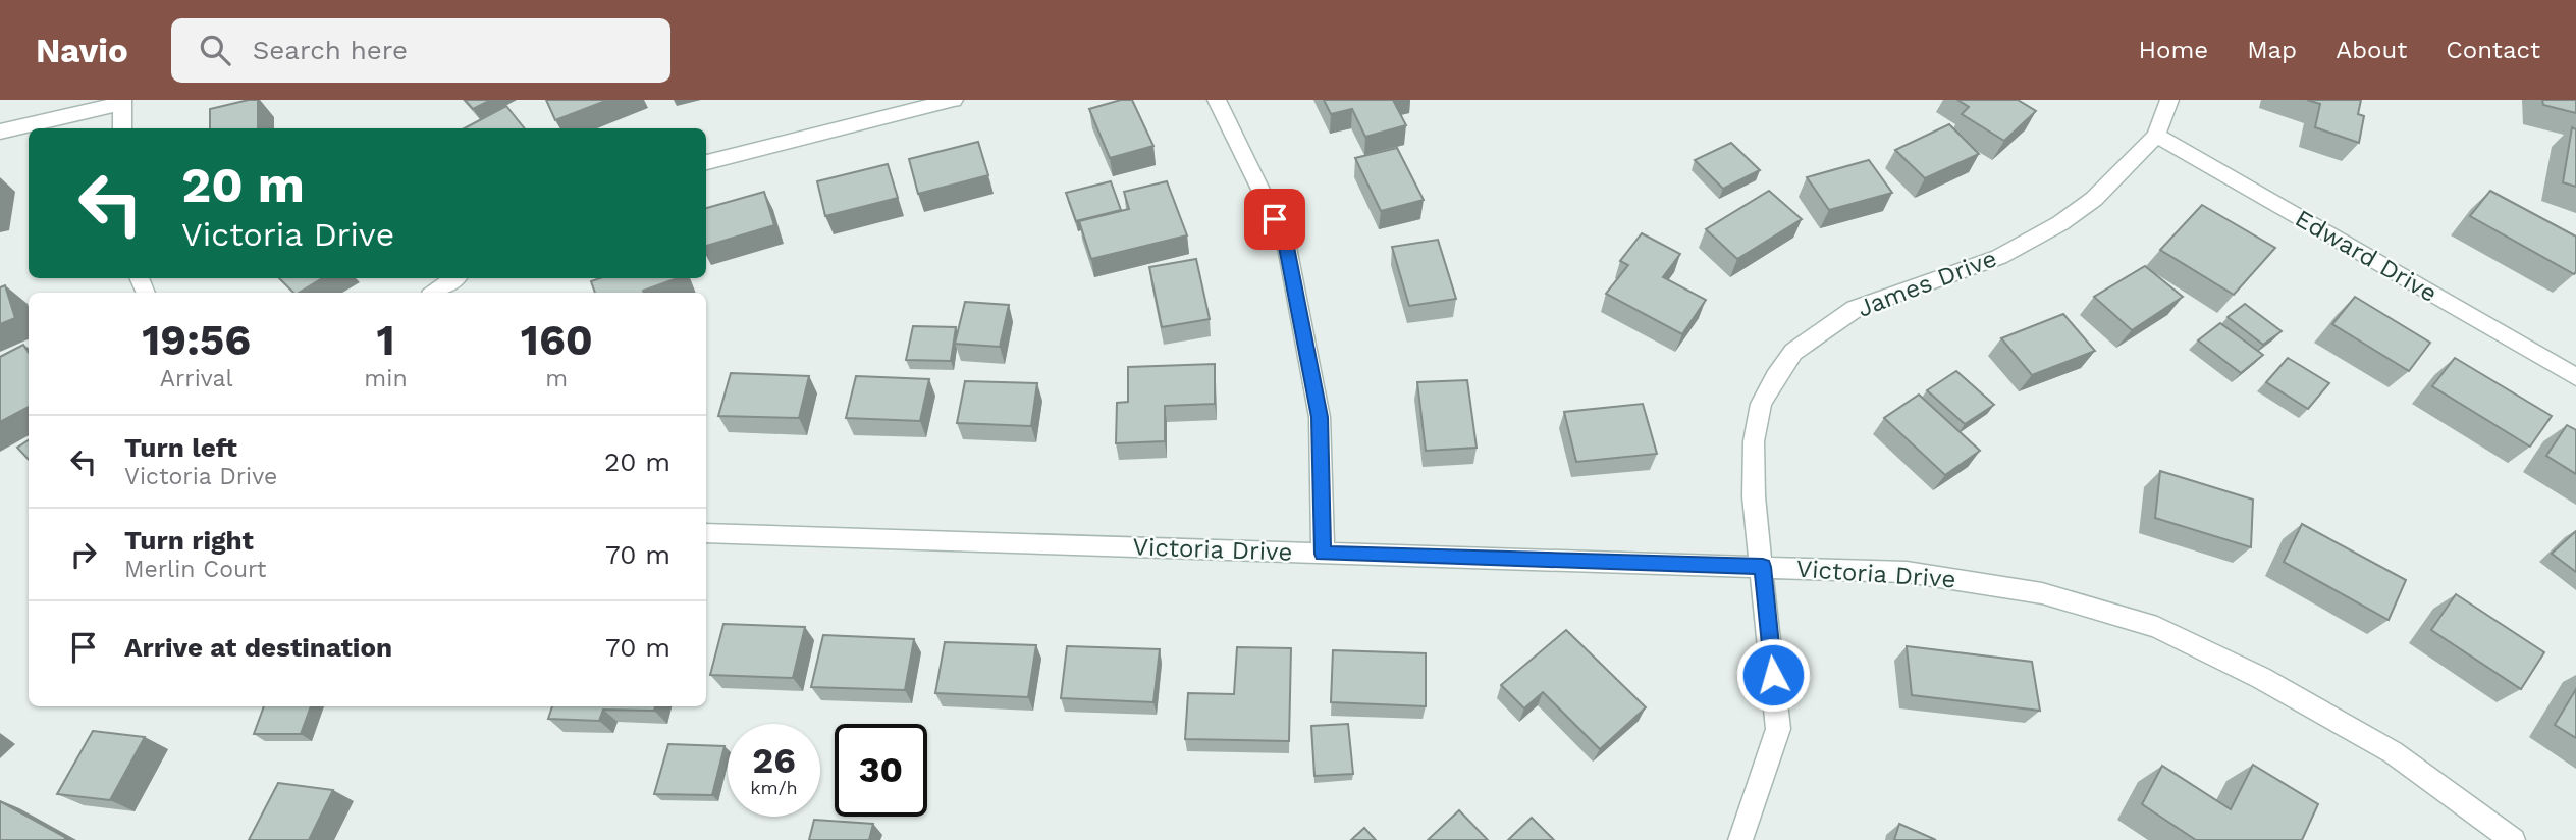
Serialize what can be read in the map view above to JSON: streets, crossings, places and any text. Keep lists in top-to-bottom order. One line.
{"streets":{"street":["Edward Drive","James Drive","Victoria Drive"]},"crossings":[["Edward Drive","James Drive"],["James Drive","Victoria Drive"]],"page":{"header":"Navio","search":"Search here","nav":["Home","Map","About","Contact"],"turn":["20 m","Victoria Drive"],"eta":["19:56","Arrival","1","min","160","m"],"list":[{"name":"Turn left","note":"Victoria Drive","value":"20 m"},{"name":"Turn right","note":"Merlin Court","value":"70 m"},{"name":"Arrive at destination","value":"70 m"}],"speed":"26 km/h","limit":"30"}}
